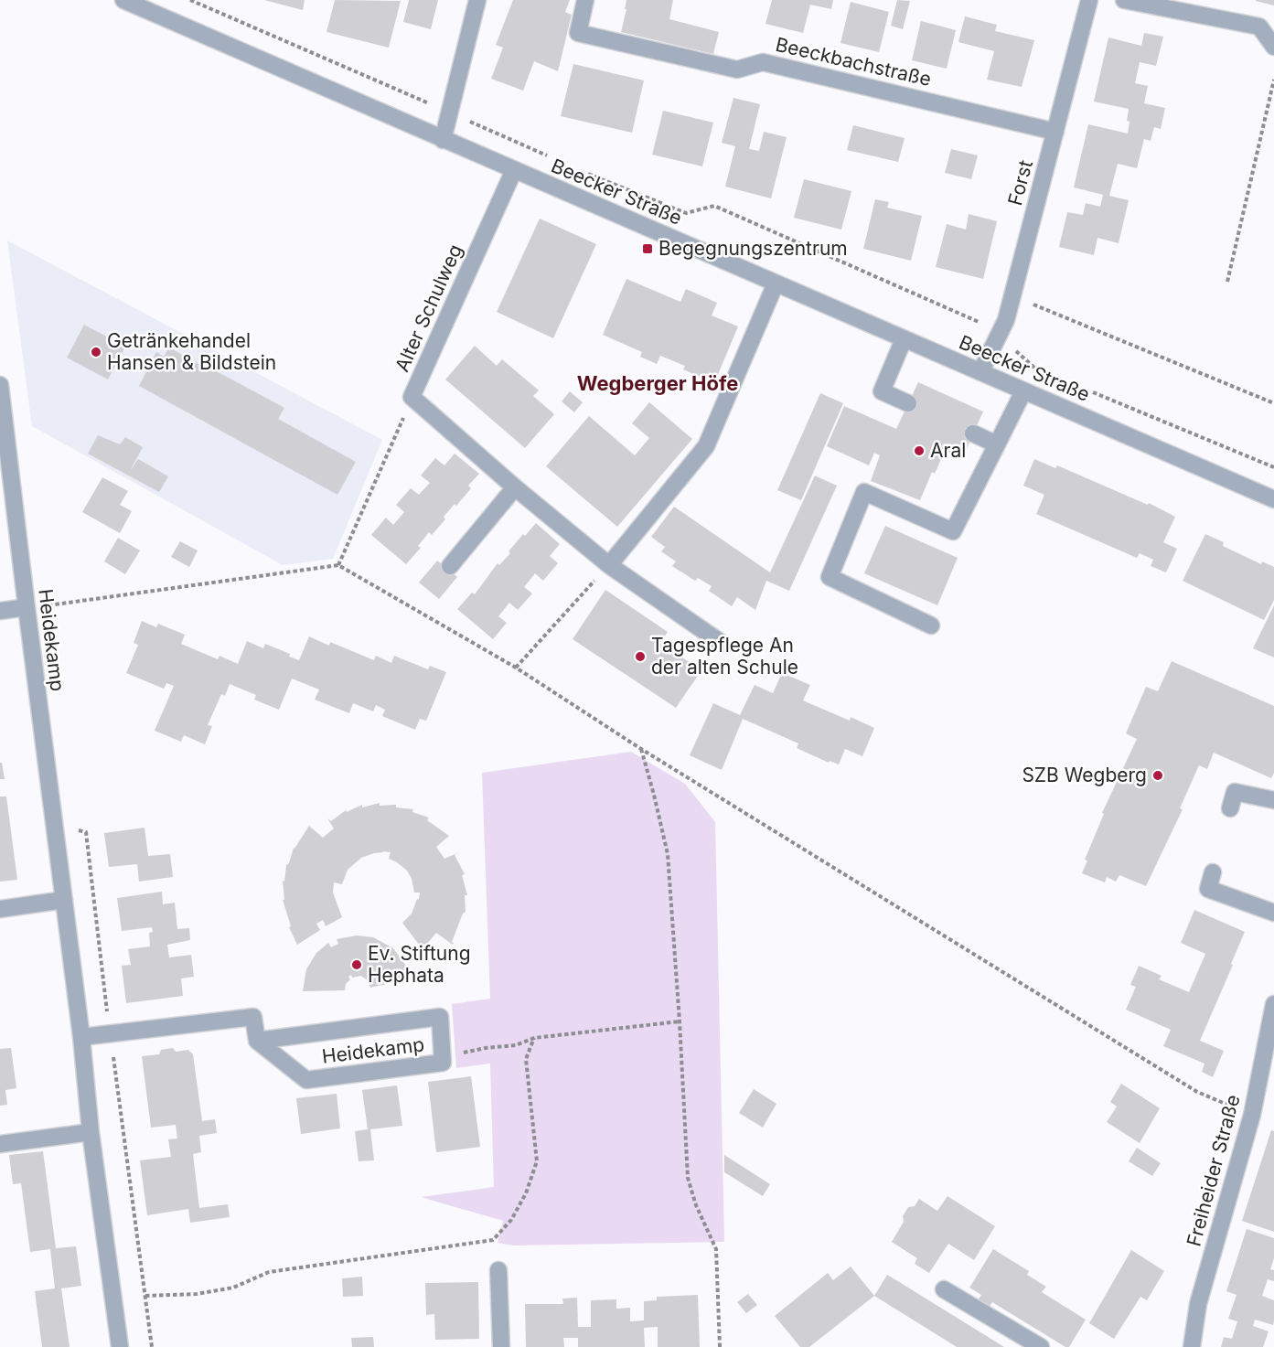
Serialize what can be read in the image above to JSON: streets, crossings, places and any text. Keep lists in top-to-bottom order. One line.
{"streets":{"street":["Beeckbachstraße","Forst","Beecker Straße","Alter Schulweg","Heidekamp","Freiheider Straße"]},"crossings":[["Beeckbachstraße","Forst"],["Forst","Beecker Straße"],["Beecker Straße","Alter Schulweg"]],"districts":["Wegberger Höfe"],"places":{"transit":["Begegnungszentrum"],"other":["Getränkehandel Hansen & Bildstein","Aral","Tagespflege An der alten Schule","SZB Wegberg","Ev. Stiftung Hephata"]}}
